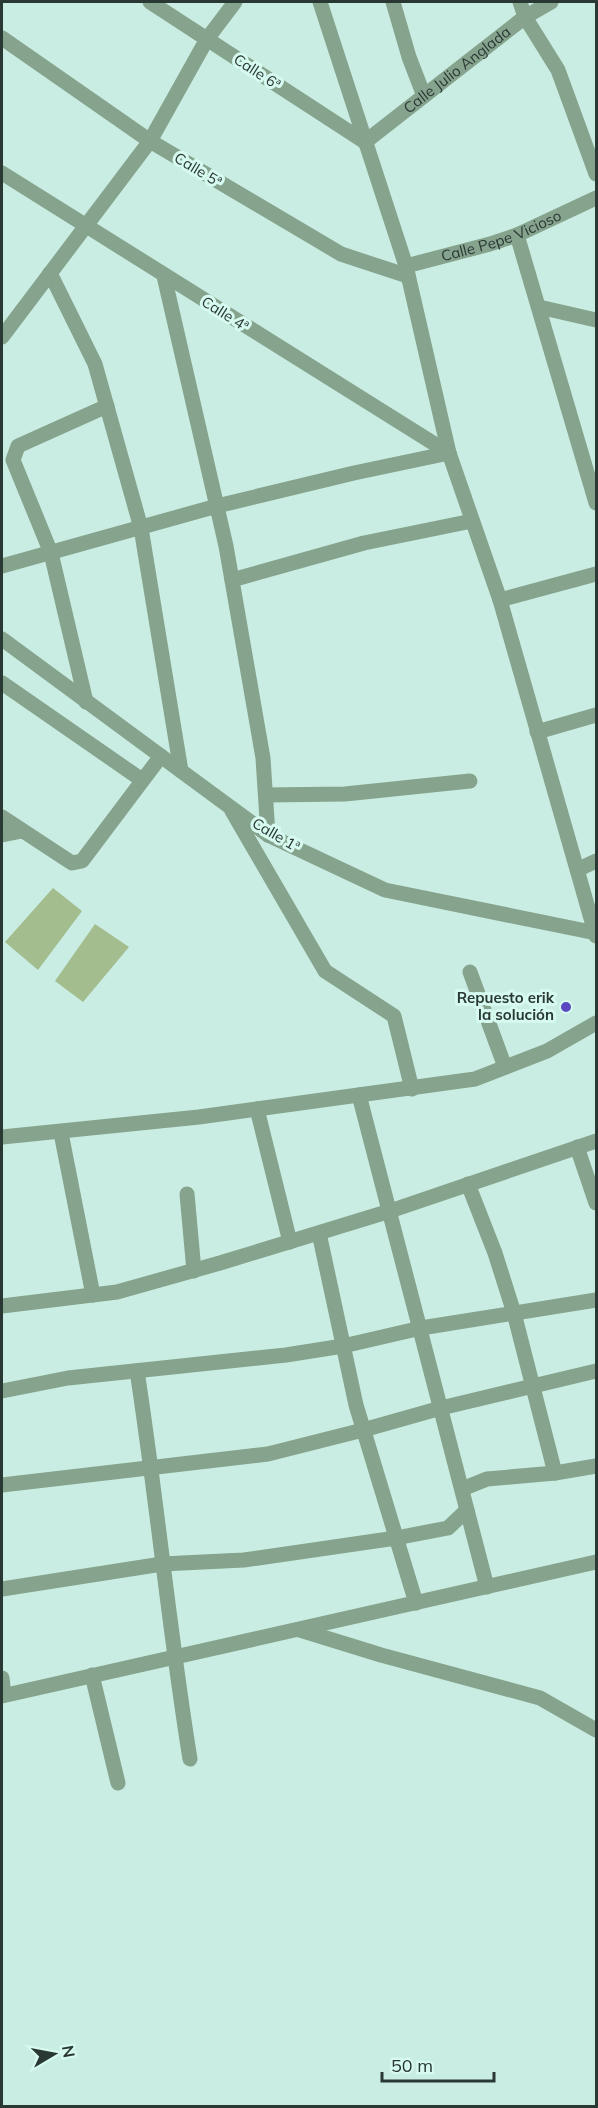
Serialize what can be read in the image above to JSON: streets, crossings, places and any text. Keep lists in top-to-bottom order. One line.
{"streets":{"street":["Calle Julio Anglada","Calle 6ª","Calle 5ª","Calle Pepe Vicioso","Calle 4ª","Calle 1ª"]},"crossings":[["Calle Julio Anglada","Calle 6ª"],["Calle 5ª","Calle Pepe Vicioso"]],"places":["Repuesto erik la solución"],"scale_bar":"50 m","north":"right"}
